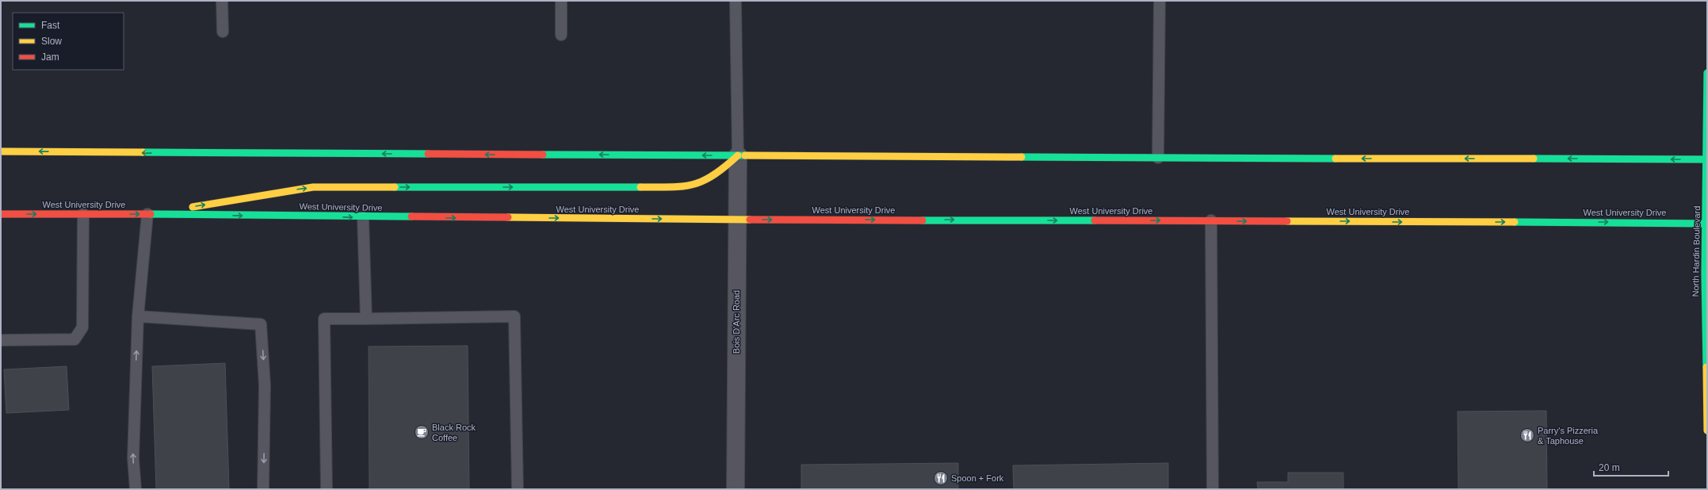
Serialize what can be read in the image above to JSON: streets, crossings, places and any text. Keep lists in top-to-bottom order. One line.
{"streets":{"main road":["West University Drive","North Hardin Boulevard"],"street":["Bois D'Arc Road"]},"crossings":[["West University Drive","North Hardin Boulevard"],["West University Drive","Bois D'Arc Road"]],"places":{"cafe":["Black Rock Coffee"],"restaurant":["Parry's Pizzeria & Taphouse","Spoon + Fork"]},"legend":["Fast","Slow","Jam"],"scale_bar":"20 m"}
